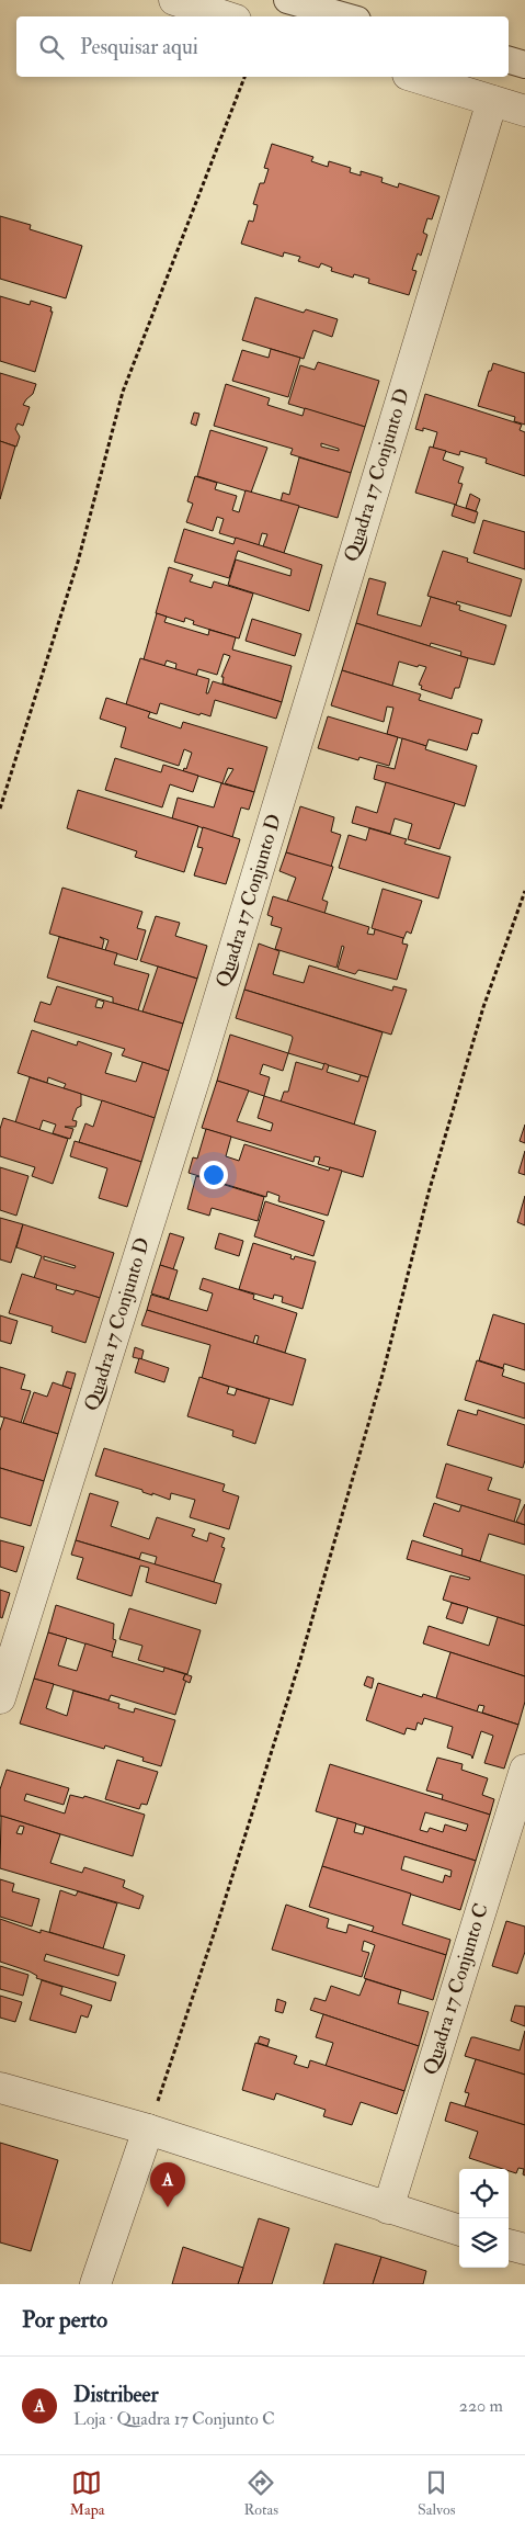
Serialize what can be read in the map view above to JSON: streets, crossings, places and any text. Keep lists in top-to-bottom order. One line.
{"streets":{"street":["Quadra 17 Conjunto D","Quadra 17 Conjunto C"]},"page":{"search":"Pesquisar aqui","pins":"A","heading":"Por perto","list":[{"mark":"A","name":"Distribeer","note":"Loja · Quadra 17 Conjunto C","value":"220 m"}],"nav":["Mapa","Rotas","Salvos"]}}
